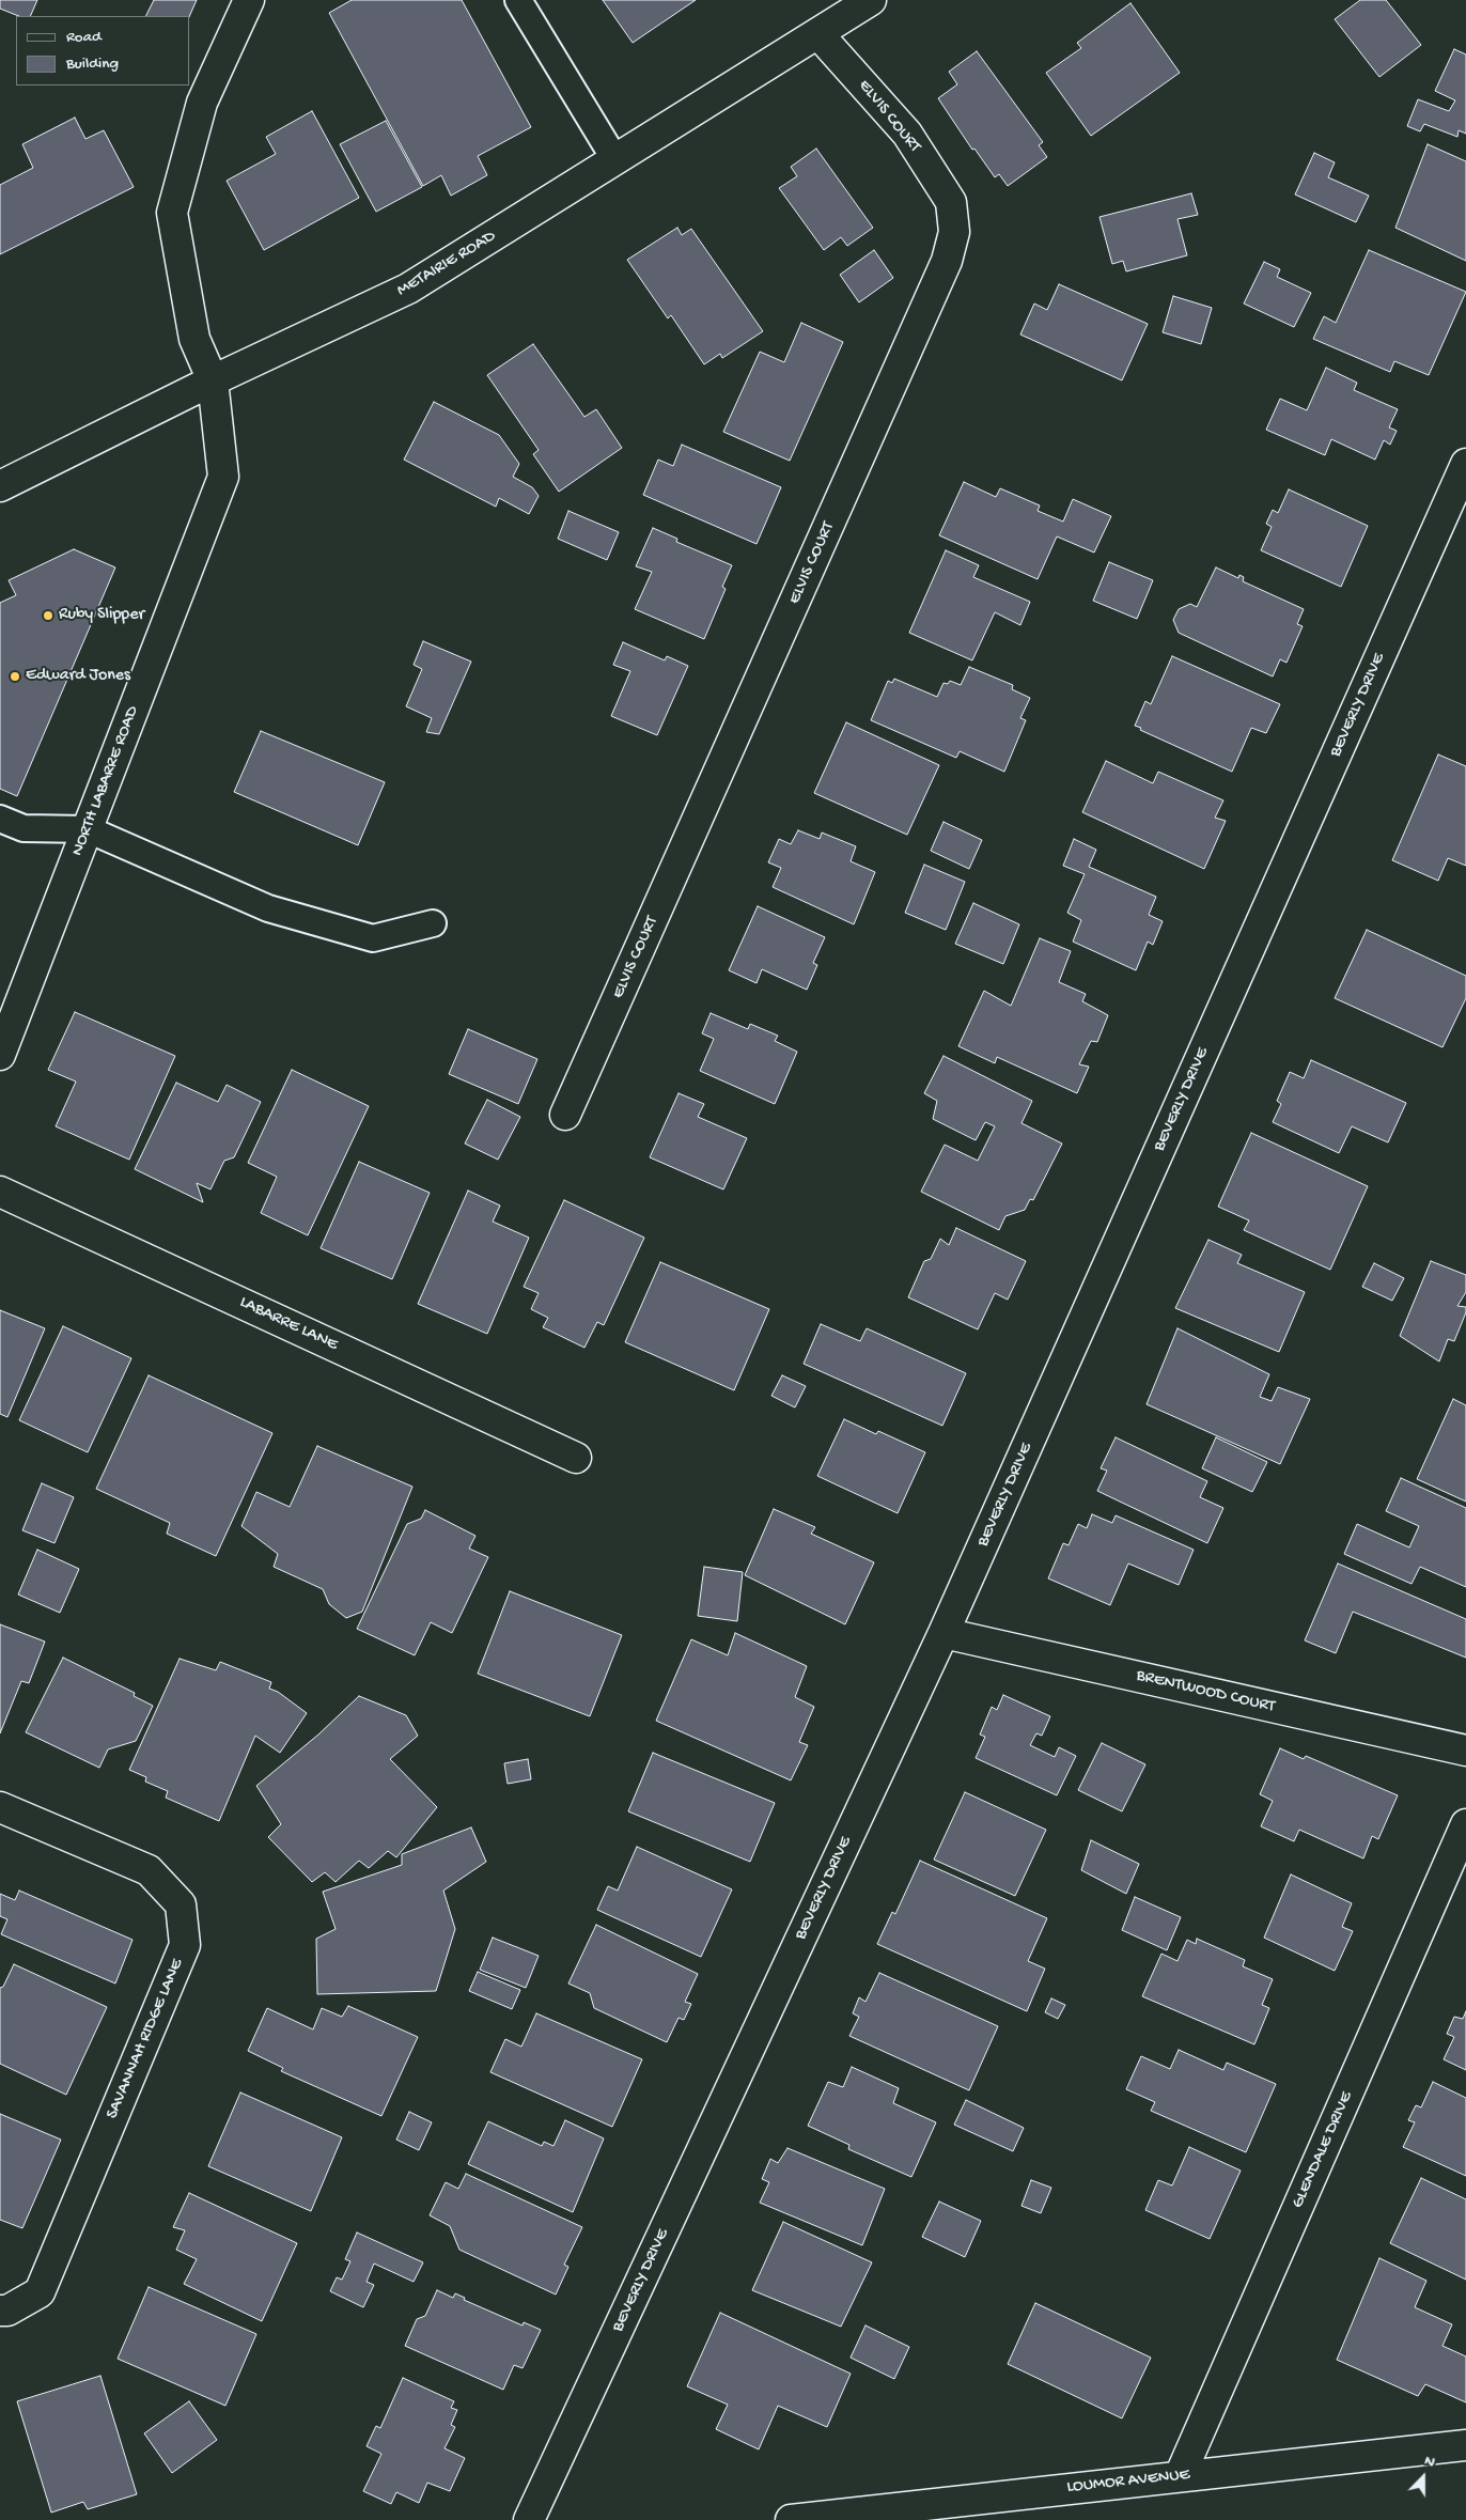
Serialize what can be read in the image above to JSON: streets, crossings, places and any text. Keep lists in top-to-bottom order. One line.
{"streets":{"street":["ELVIS COURT","METAIRIE ROAD","BEVERLY DRIVE","NORTH LABARRE ROAD","LABARRE LANE","BRENTWOOD COURT","SAVANNAH RIDGE LANE","GLENDALE DRIVE","LOUMOR AVENUE"]},"crossings":[["ELVIS COURT","METAIRIE ROAD"],["METAIRIE ROAD","NORTH LABARRE ROAD"],["BEVERLY DRIVE","BRENTWOOD COURT"],["GLENDALE DRIVE","LOUMOR AVENUE"]],"places":["Ruby Slipper","Edward Jones"],"legend":["Road","Building"],"north":"top"}
